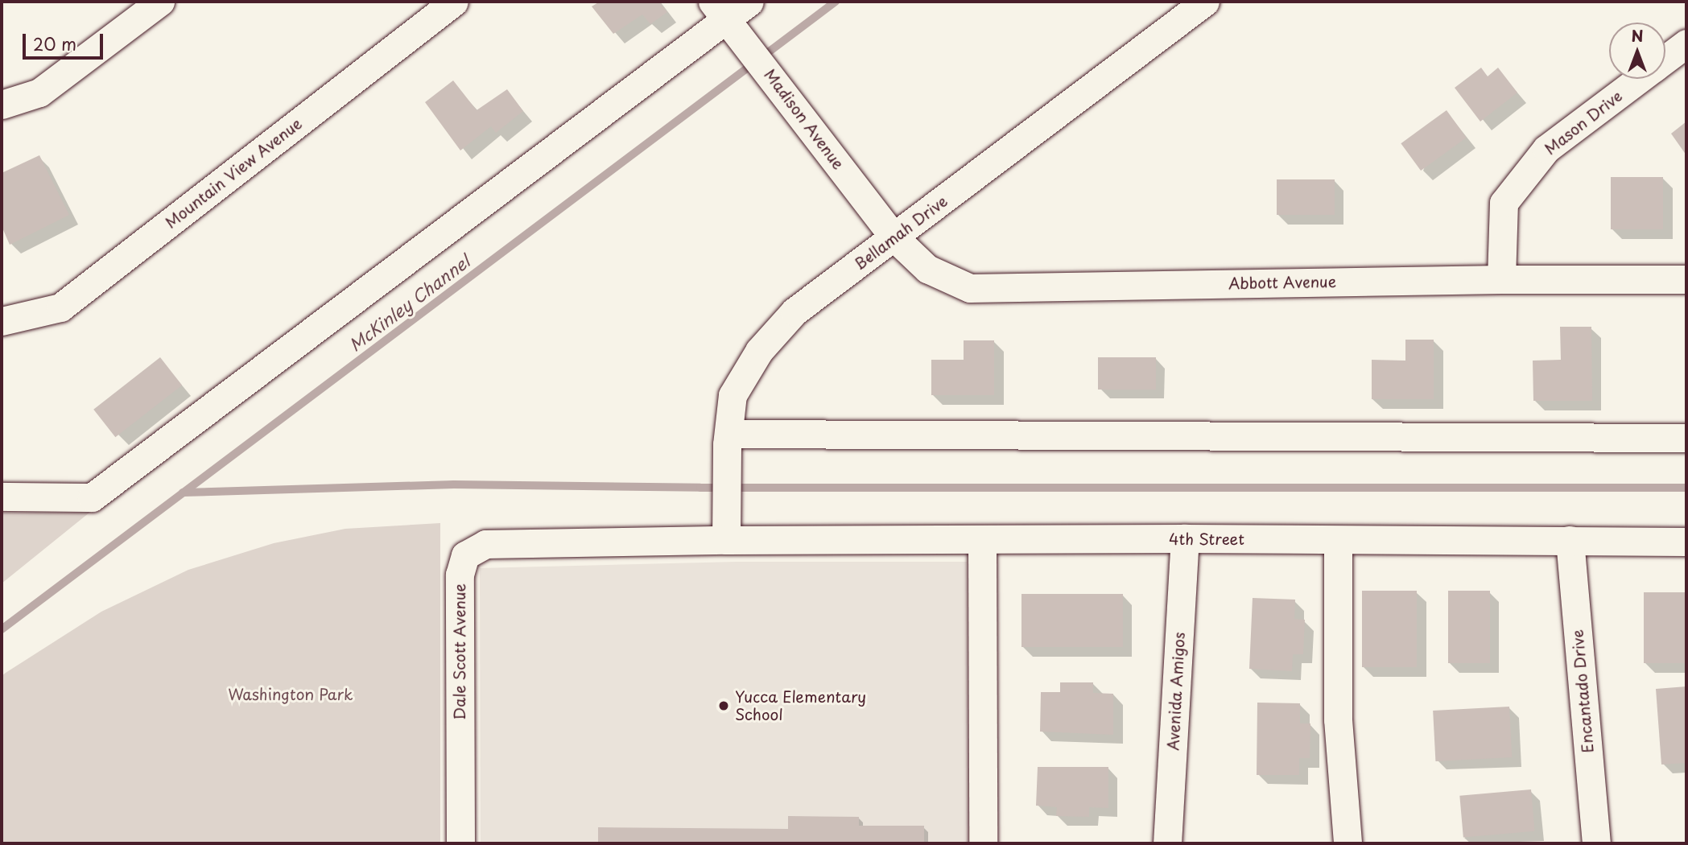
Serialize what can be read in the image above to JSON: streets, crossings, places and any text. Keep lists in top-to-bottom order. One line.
{"streets":{"street":["Madison Avenue","Mason Drive","Mountain View Avenue","Bellamah Drive","Abbott Avenue","4th Street","Dale Scott Avenue","Avenida Amigos","Encantado Drive"]},"crossings":[["Madison Avenue","Bellamah Drive"],["Madison Avenue","Abbott Avenue"],["Mason Drive","Abbott Avenue"],["Bellamah Drive","Abbott Avenue"],["Bellamah Drive","4th Street"],["Bellamah Drive","Dale Scott Avenue"],["4th Street","Dale Scott Avenue"],["4th Street","Avenida Amigos"],["4th Street","Encantado Drive"]],"water":["McKinley Channel"],"parks":["Washington Park"],"places":["Yucca Elementary School"],"scale_bar":"20 m","north":"top"}
